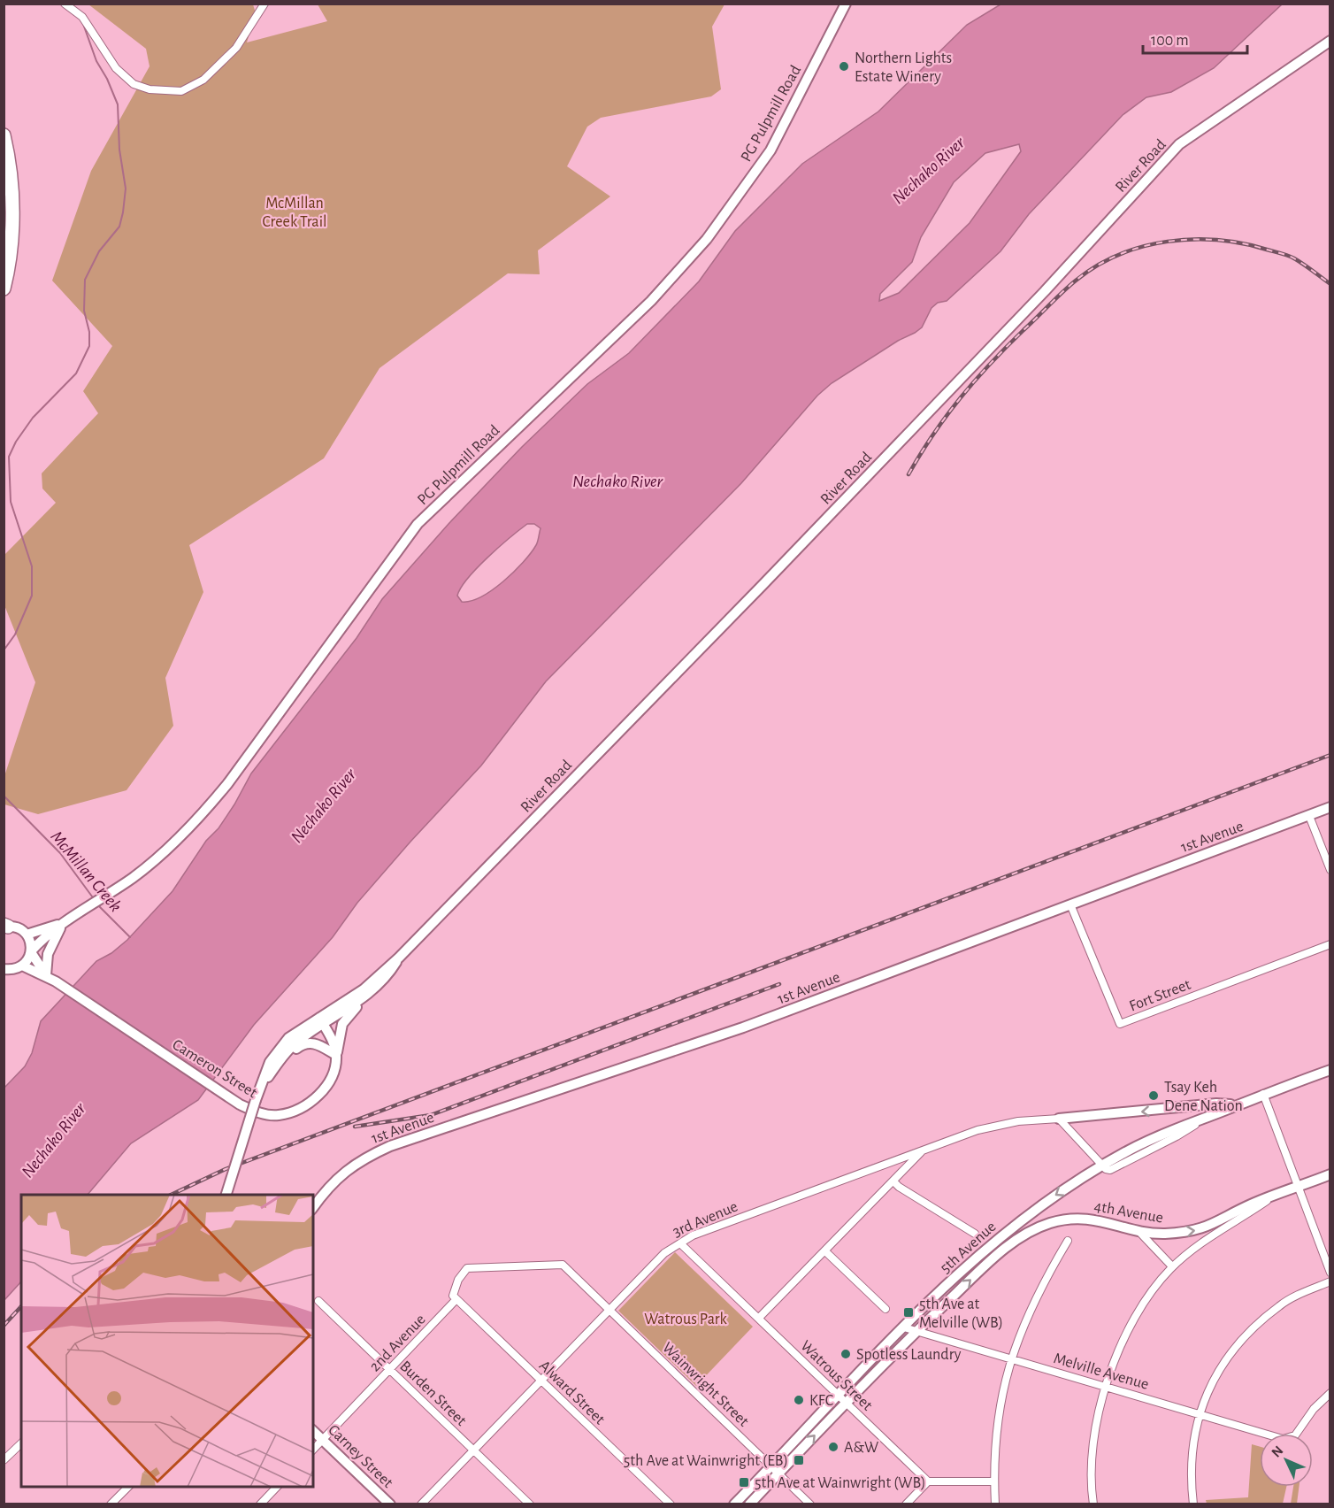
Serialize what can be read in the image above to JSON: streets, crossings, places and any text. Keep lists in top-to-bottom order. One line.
{"streets":{"main road":["PG Pulpmill Road","River Road","1st Avenue","Cameron Street","4th Avenue","5th Avenue","Carney Street"],"street":["Fort Street","3rd Avenue","2nd Avenue","Melville Avenue","Watrous Street","Wainwright Street","Alward Street","Burden Street"]},"crossings":[["River Road","Cameron Street"],["1st Avenue","Fort Street"],["4th Avenue","5th Avenue"],["4th Avenue","Melville Avenue"],["3rd Avenue","Watrous Street"],["3rd Avenue","Wainwright Street"],["3rd Avenue","Alward Street"],["3rd Avenue","Burden Street"],["5th Avenue","Melville Avenue"],["5th Avenue","Watrous Street"],["5th Avenue","Wainwright Street"],["2nd Avenue","Wainwright Street"],["2nd Avenue","Alward Street"],["2nd Avenue","Burden Street"],["2nd Avenue","Carney Street"],["Wainwright Street","Alward Street"]],"water":["Nechako River","McMillan Creek"],"parks":["McMillan Creek Trail","Watrous Park"],"places":{"other":["Northern Lights Estate Winery","Tsay Keh Dene Nation","Spotless Laundry","KFC","A&W"],"transit":["5th Ave at Melville (WB)","5th Ave at Wainwright (EB)","5th Ave at Wainwright (WB)"]},"scale_bar":"100 m","north":"top left"}
